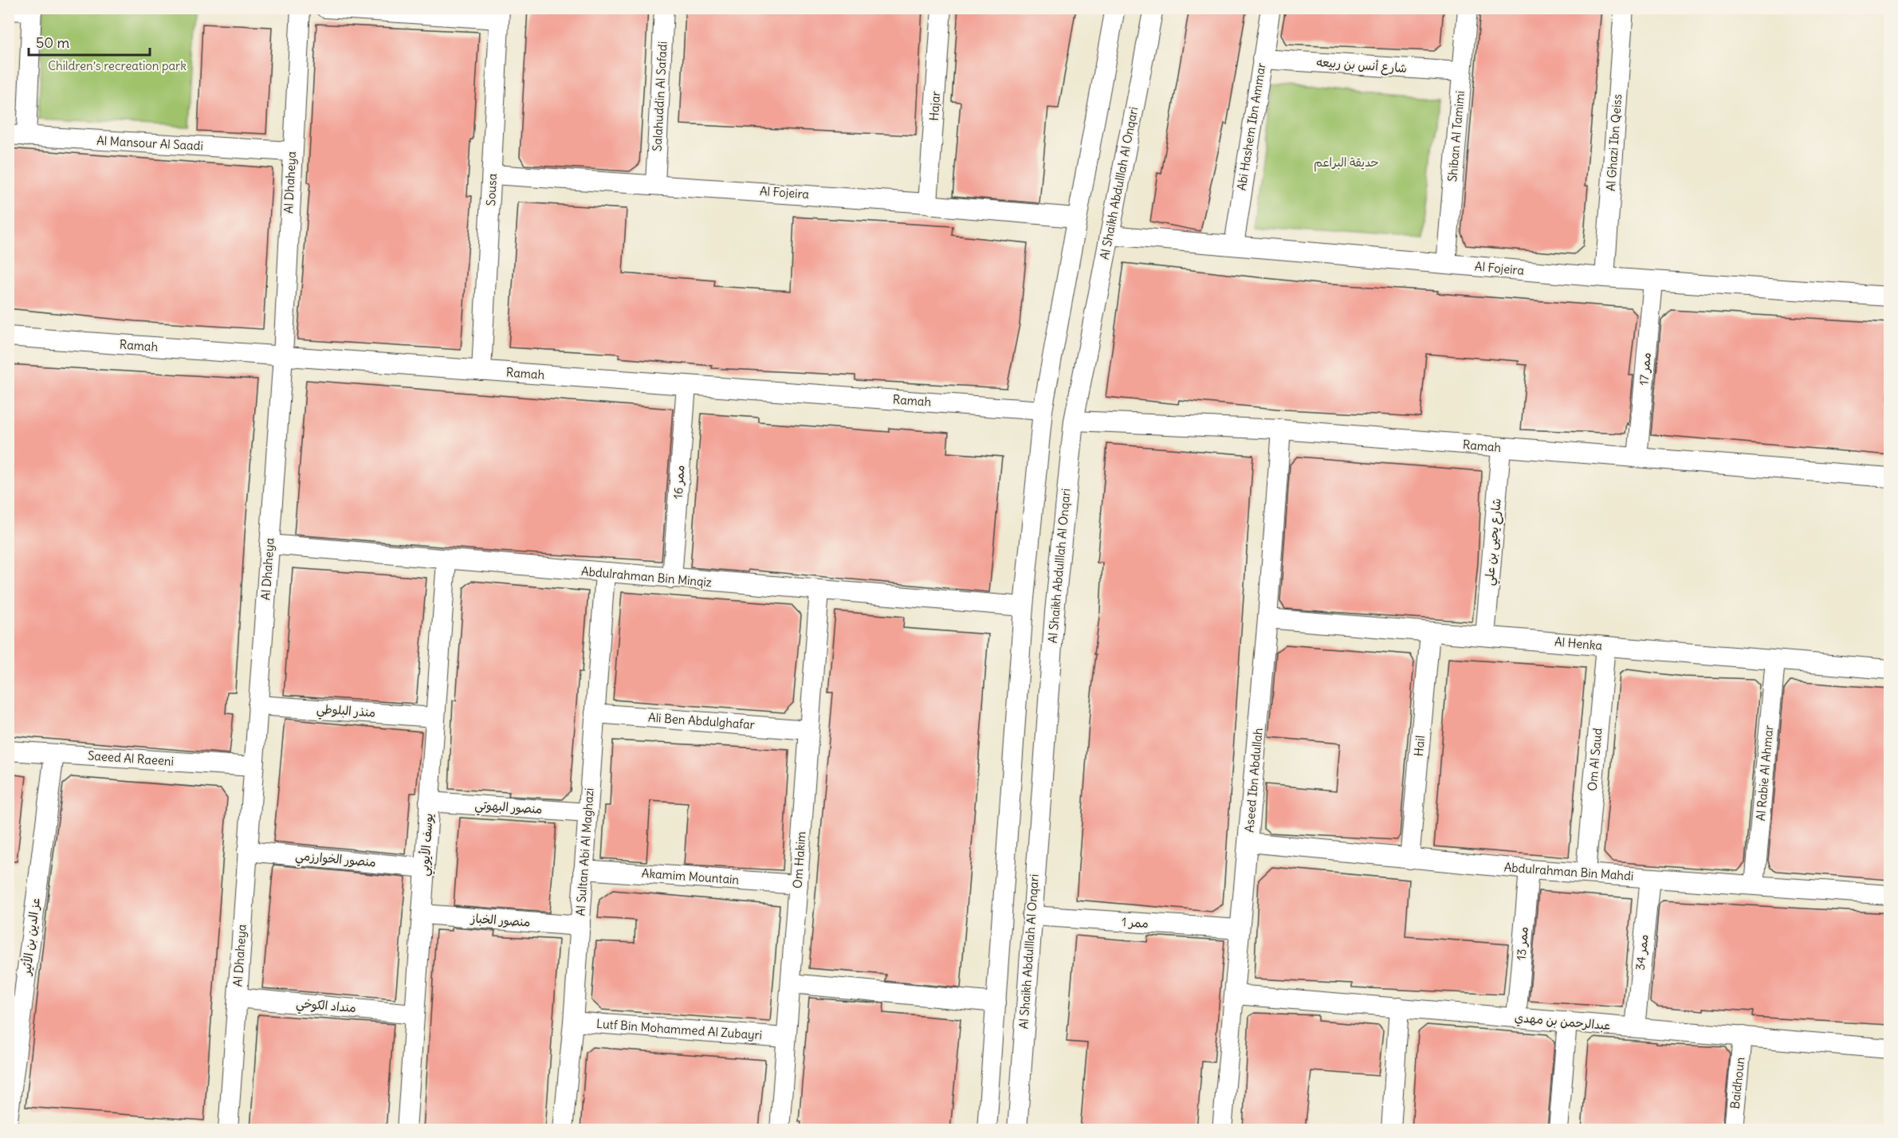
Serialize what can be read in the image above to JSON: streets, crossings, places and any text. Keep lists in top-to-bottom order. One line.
{"streets":{"street":["شارع أنس بن ربيعه","Salahuddin Al Safadi","Hajar","Abi Hashem Ibn Ammar","Shiban Al Tamimi","Al Ghazi Ibn Qeiss","Al Mansour Al Saadi","Al Dhaheya","Al Shaikh Abdulllah Al Onqari","Sousa","Al Fojeira","Ramah","ممر 17","ممر 16","شارع يحيى بن علي","Abdulrahman Bin Minqiz","Al Henka","منذر البلوطي","Ali Ben Abdulghafar","Hail","Saeed Al Raeeni","Om Al Saud","Al Rabie Al Ahmar","Aseed Ibn Abdullah","منصور البهوتي","يوسف الأيوبي","Al Sultan Abi Al Maghazi","منصور الخوارزمي","Om Hakim","Abdulrahman Bin Mahdi","Akamim Mountain","منصور الخباز","ممر 1","عز الدين بن الأثير","ممر 13","ممر 34","منداد الكوخي","عبدالرحمن بن مهدي","Lutf Bin Mohammed Al Zubayri","Baidhoun"]},"crossings":[["شارع أنس بن ربيعه","Abi Hashem Ibn Ammar"],["شارع أنس بن ربيعه","Shiban Al Tamimi"],["Salahuddin Al Safadi","Al Fojeira"],["Hajar","Al Fojeira"],["Abi Hashem Ibn Ammar","Al Fojeira"],["Shiban Al Tamimi","Al Fojeira"],["Al Ghazi Ibn Qeiss","Al Fojeira"],["Al Mansour Al Saadi","Al Dhaheya"],["Al Dhaheya","Ramah"],["Al Dhaheya","Abdulrahman Bin Minqiz"],["Al Dhaheya","منذر البلوطي"],["Al Dhaheya","Saeed Al Raeeni"],["Al Dhaheya","منصور الخوارزمي"],["Al Dhaheya","منداد الكوخي"],["Al Shaikh Abdulllah Al Onqari","Al Fojeira"],["Al Shaikh Abdulllah Al Onqari","Ramah"],["Al Shaikh Abdulllah Al Onqari","ممر 1"],["Sousa","Al Fojeira"],["Sousa","Ramah"],["Al Fojeira","ممر 17"],["Ramah","ممر 17"],["Ramah","ممر 16"],["Ramah","شارع يحيى بن علي"],["Ramah","Aseed Ibn Abdullah"],["ممر 16","Abdulrahman Bin Minqiz"],["شارع يحيى بن علي","Al Henka"],["Abdulrahman Bin Minqiz","يوسف الأيوبي"],["Abdulrahman Bin Minqiz","Al Sultan Abi Al Maghazi"],["Abdulrahman Bin Minqiz","Om Hakim"],["Al Henka","Hail"],["Al Henka","Om Al Saud"],["Al Henka","Al Rabie Al Ahmar"],["Al Henka","Aseed Ibn Abdullah"],["منذر البلوطي","يوسف الأيوبي"],["Ali Ben Abdulghafar","Al Sultan Abi Al Maghazi"],["Ali Ben Abdulghafar","Om Hakim"],["Hail","Abdulrahman Bin Mahdi"],["Saeed Al Raeeni","عز الدين بن الأثير"],["Om Al Saud","Abdulrahman Bin Mahdi"],["Al Rabie Al Ahmar","Abdulrahman Bin Mahdi"],["Aseed Ibn Abdullah","Abdulrahman Bin Mahdi"],["Aseed Ibn Abdullah","ممر 1"],["Aseed Ibn Abdullah","عبدالرحمن بن مهدي"],["منصور البهوتي","يوسف الأيوبي"],["منصور البهوتي","Al Sultan Abi Al Maghazi"],["يوسف الأيوبي","منصور الخوارزمي"],["يوسف الأيوبي","منصور الخباز"],["يوسف الأيوبي","منداد الكوخي"],["Al Sultan Abi Al Maghazi","Akamim Mountain"],["Al Sultan Abi Al Maghazi","منصور الخباز"],["Al Sultan Abi Al Maghazi","Lutf Bin Mohammed Al Zubayri"],["Om Hakim","Akamim Mountain"],["Om Hakim","Lutf Bin Mohammed Al Zubayri"],["Abdulrahman Bin Mahdi","ممر 13"],["Abdulrahman Bin Mahdi","ممر 34"],["ممر 13","عبدالرحمن بن مهدي"],["ممر 34","عبدالرحمن بن مهدي"],["عبدالرحمن بن مهدي","Baidhoun"]],"parks":["Children’s recreation park","حديقة البراعم"],"scale_bar":"50 m"}
